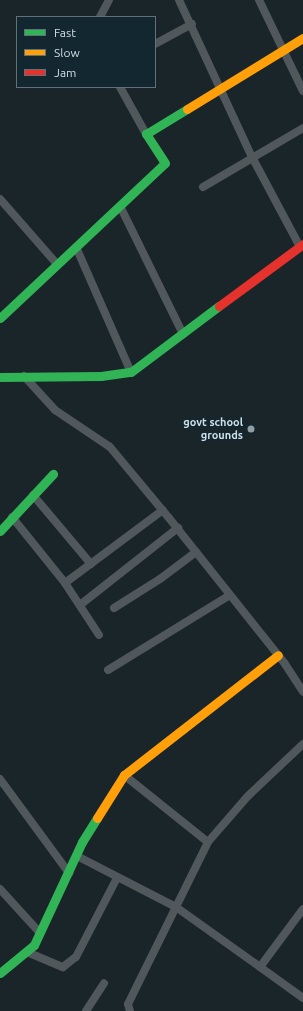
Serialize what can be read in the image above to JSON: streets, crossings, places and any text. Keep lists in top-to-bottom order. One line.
{"places":["govt school grounds"],"legend":["Fast","Slow","Jam"]}
